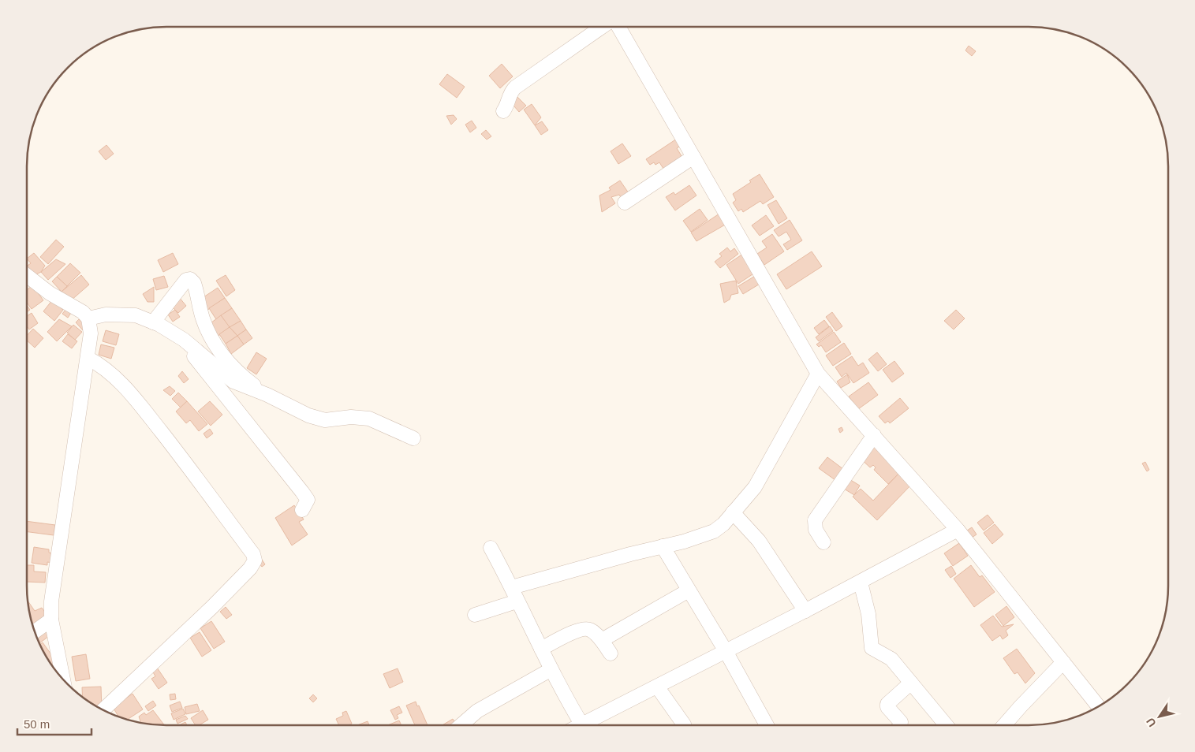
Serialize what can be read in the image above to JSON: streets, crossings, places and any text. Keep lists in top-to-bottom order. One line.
{"scale_bar":"50 m","north":"bottom left"}
